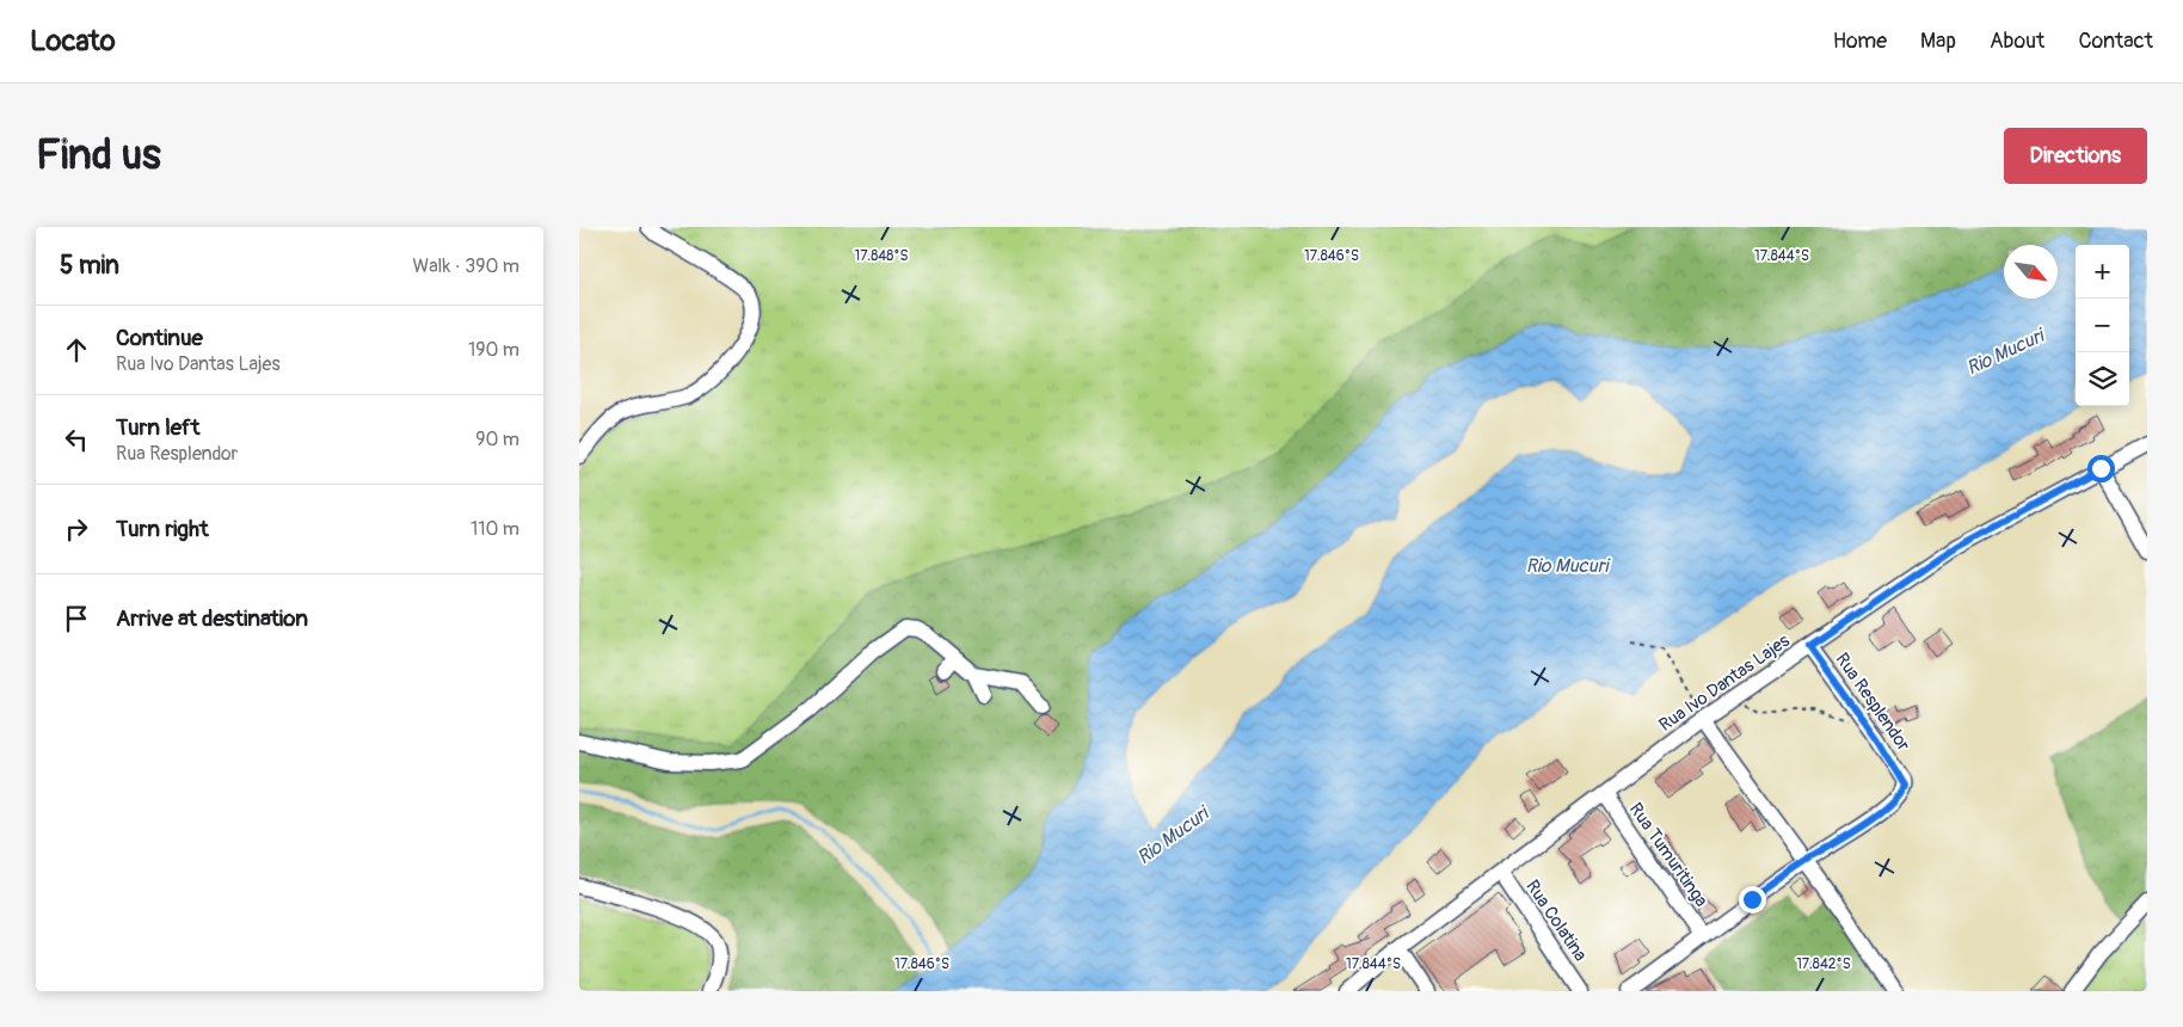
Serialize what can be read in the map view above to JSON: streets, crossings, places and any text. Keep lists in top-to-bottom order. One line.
{"streets":{"street":["Rua Ivo Dantas Lajes","Rua Resplendor","Rua Tumuritinga","Rua Colatina"]},"crossings":[["Rua Ivo Dantas Lajes","Rua Resplendor"],["Rua Ivo Dantas Lajes","Rua Tumuritinga"],["Rua Ivo Dantas Lajes","Rua Colatina"]],"water":["Rio Mucuri"],"north":"bottom right","page":{"header":"Locato","nav":["Home","Map","About","Contact"],"buttons":"Directions","title":"Find us","heading":["5 min","Walk · 390 m"],"map_buttons":["+","−"],"list":[["Continue","Rua Ivo Dantas Lajes","190 m"],["Turn left","Rua Resplendor","90 m"],["Turn right","110 m"],"Arrive at destination"]},"coordinates":["17.848°S","17.846°S","17.844°S","17.842°S"]}
